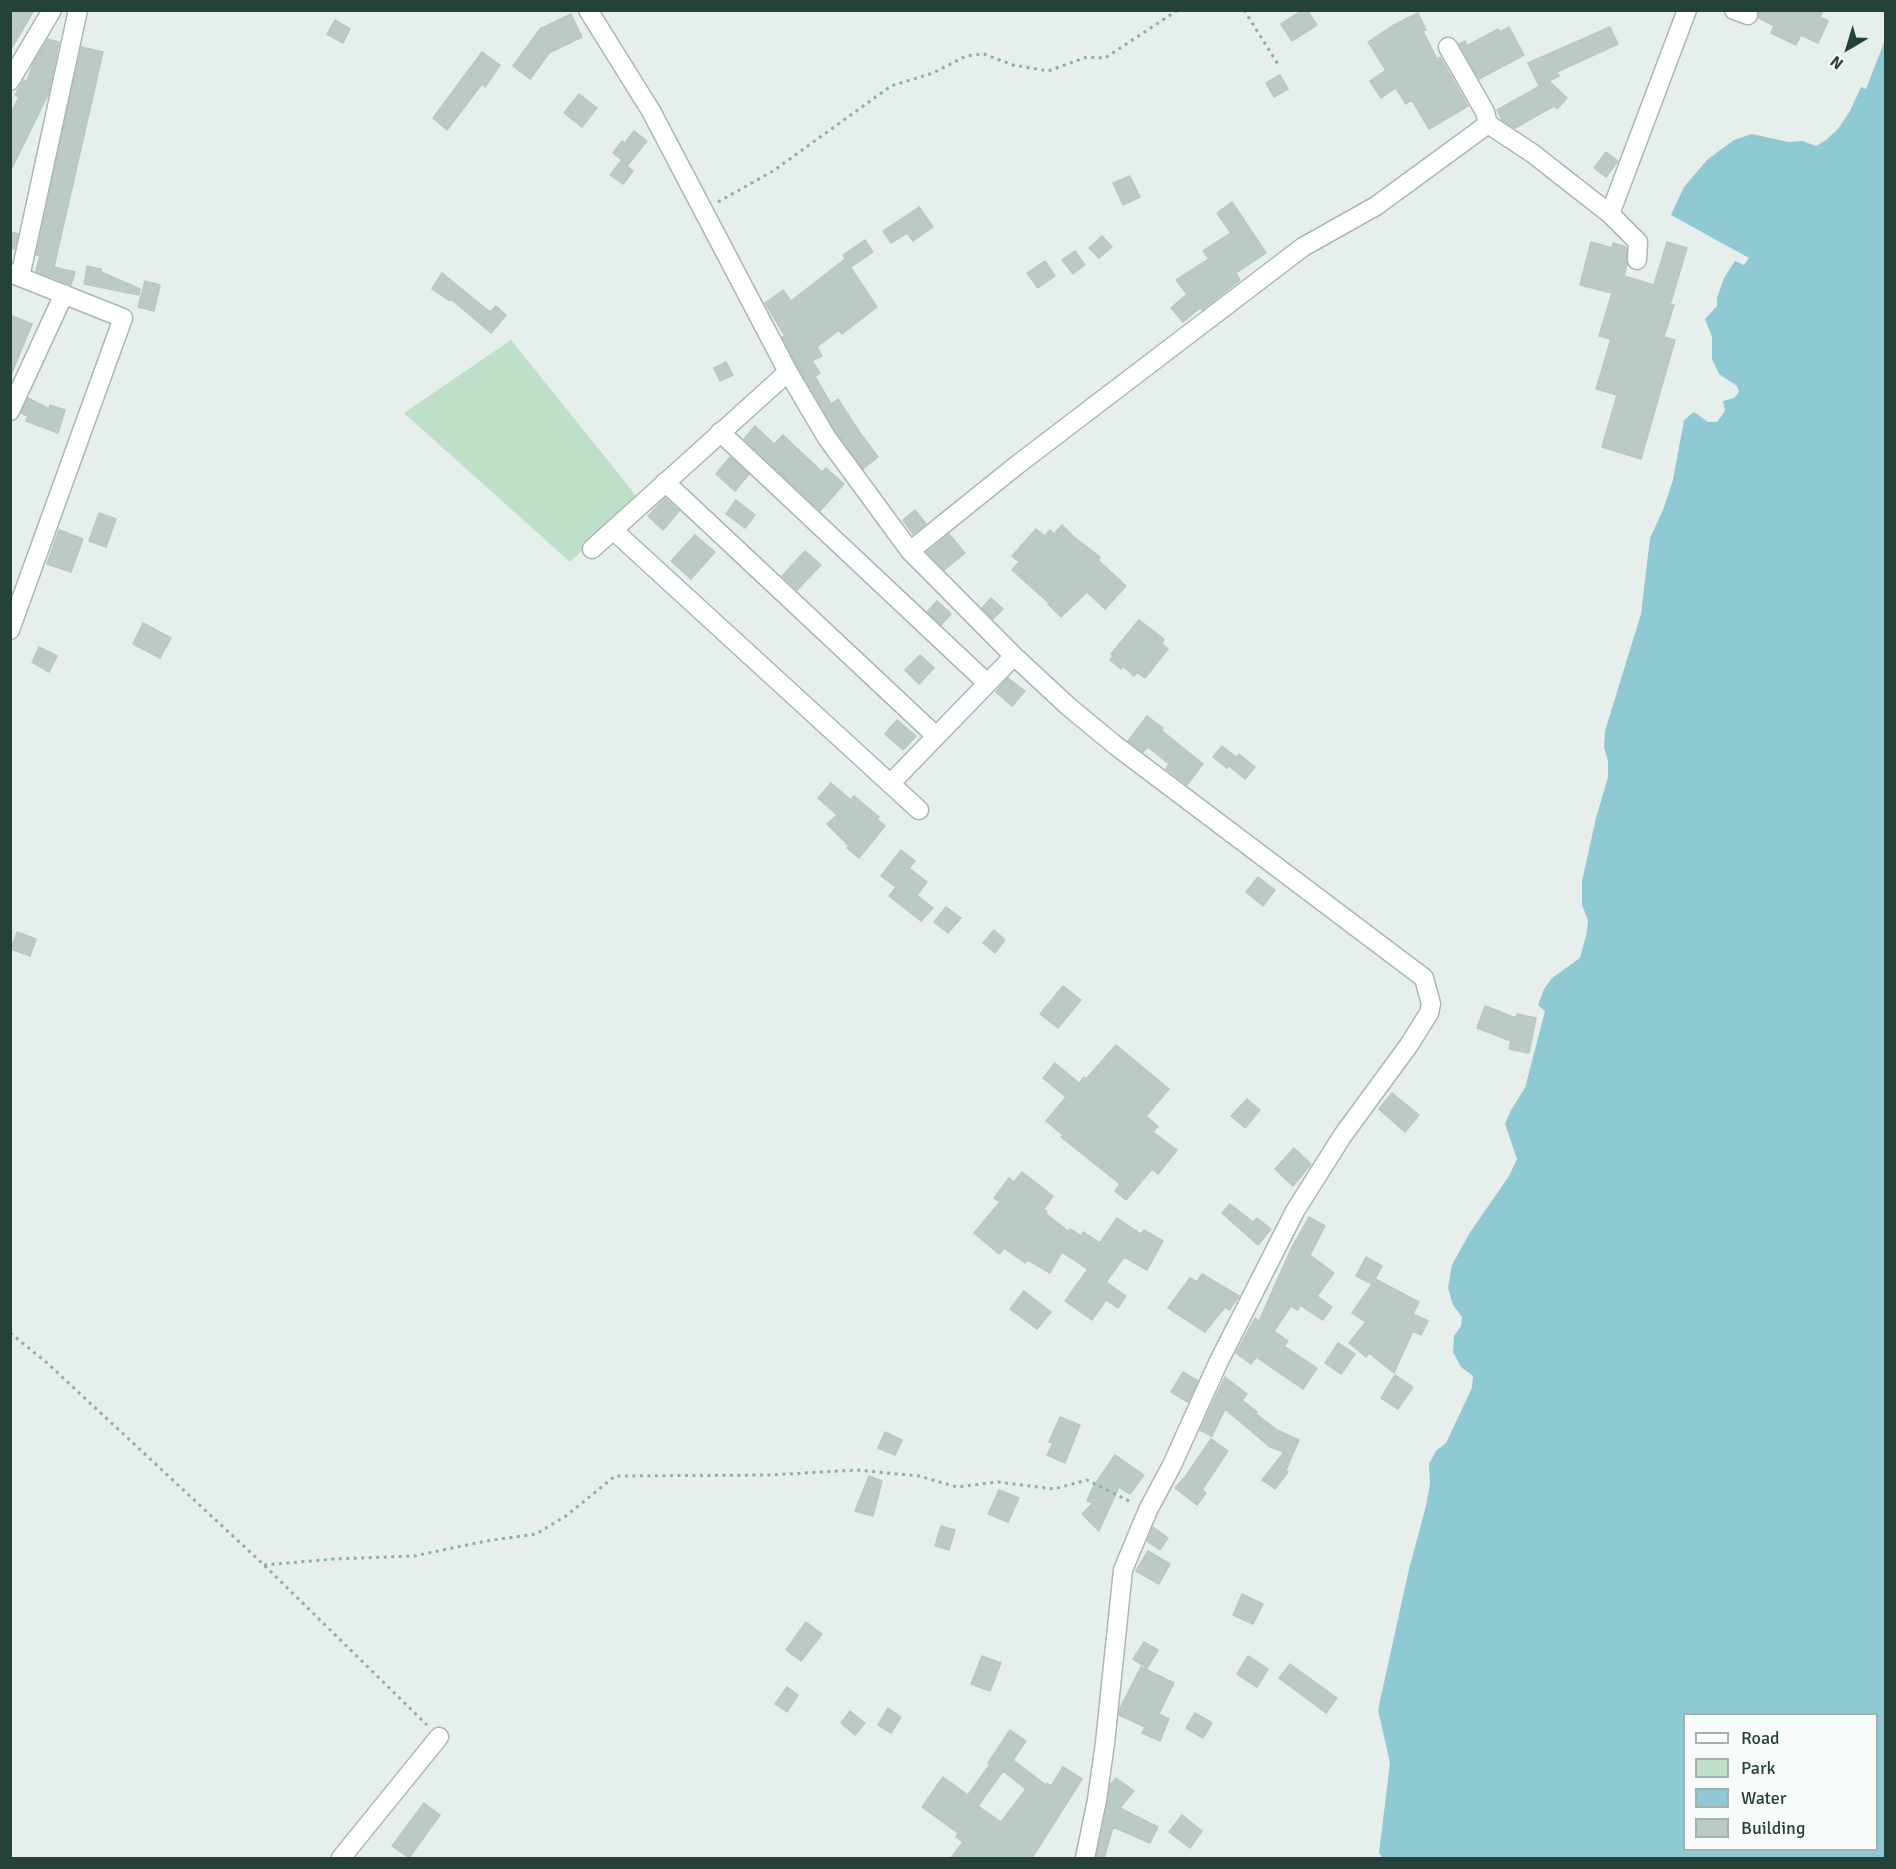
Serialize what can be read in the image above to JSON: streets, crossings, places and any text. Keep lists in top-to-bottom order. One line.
{"legend":["Road","Park","Water","Building"],"north":"bottom left"}
